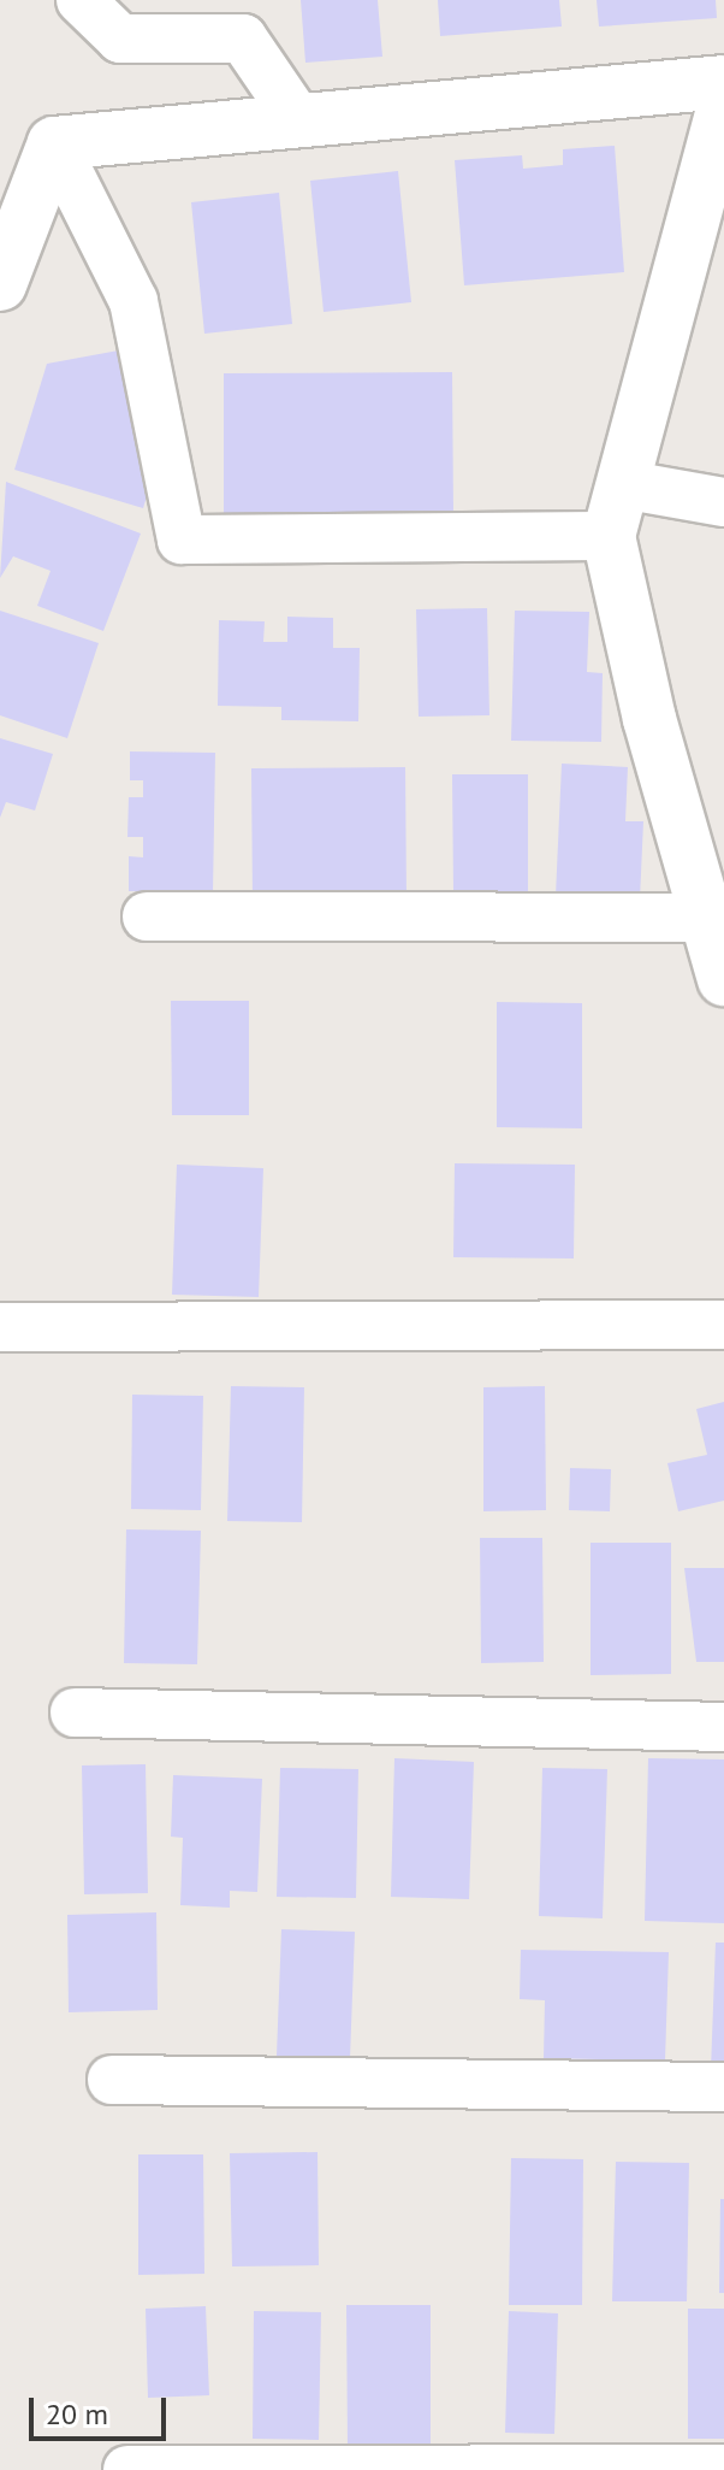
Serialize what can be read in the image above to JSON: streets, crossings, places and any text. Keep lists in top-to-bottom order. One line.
{"scale_bar":"20 m"}
